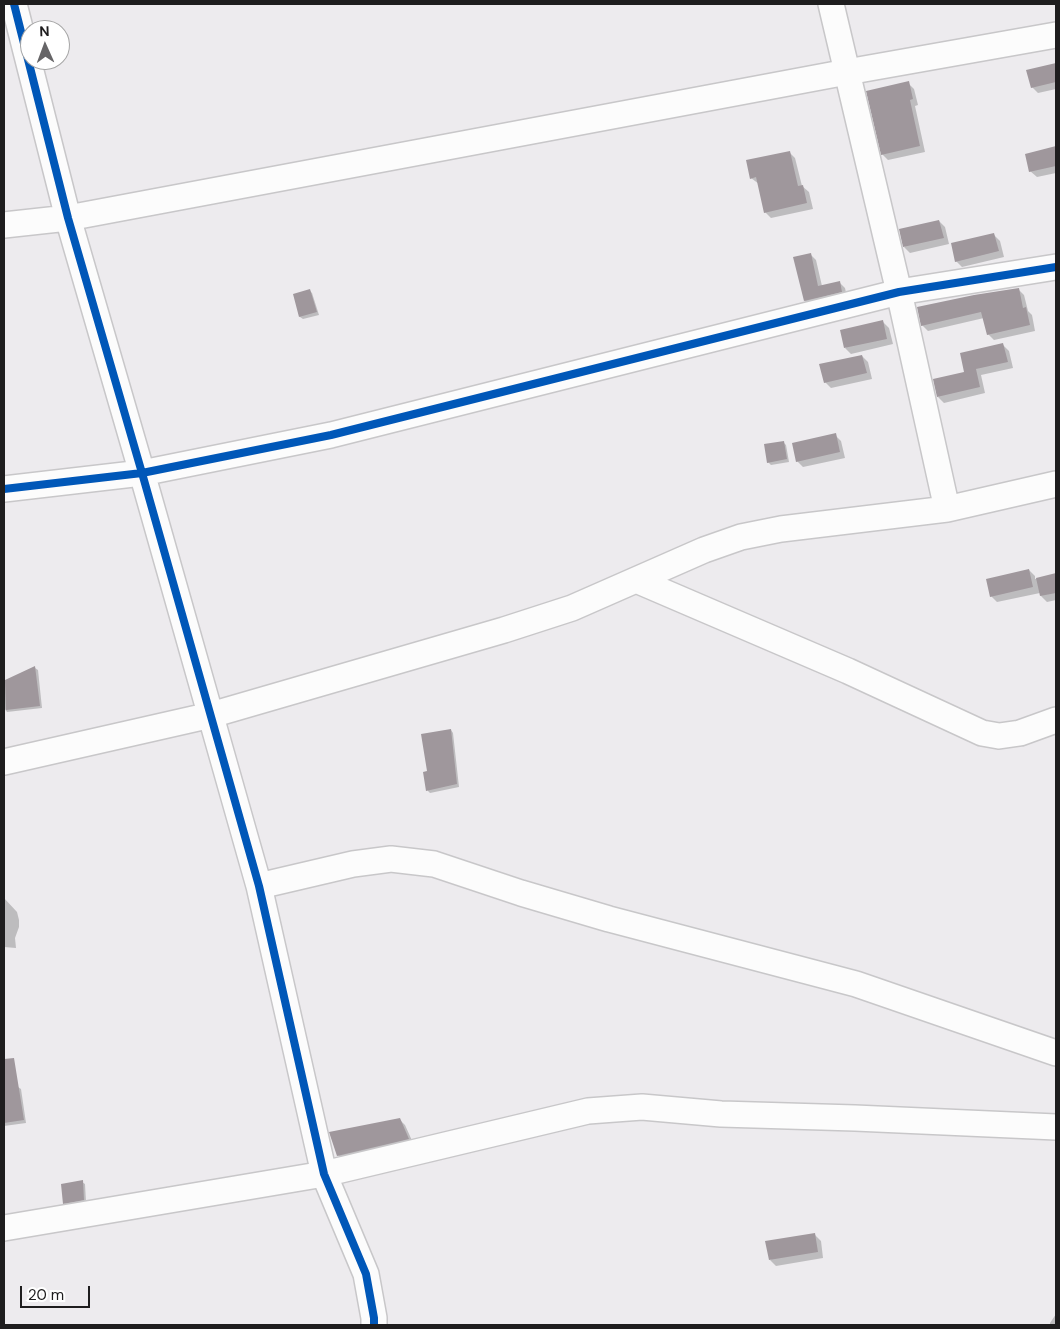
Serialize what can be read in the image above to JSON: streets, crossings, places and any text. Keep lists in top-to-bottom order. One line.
{"scale_bar":"20 m","north":"top"}
